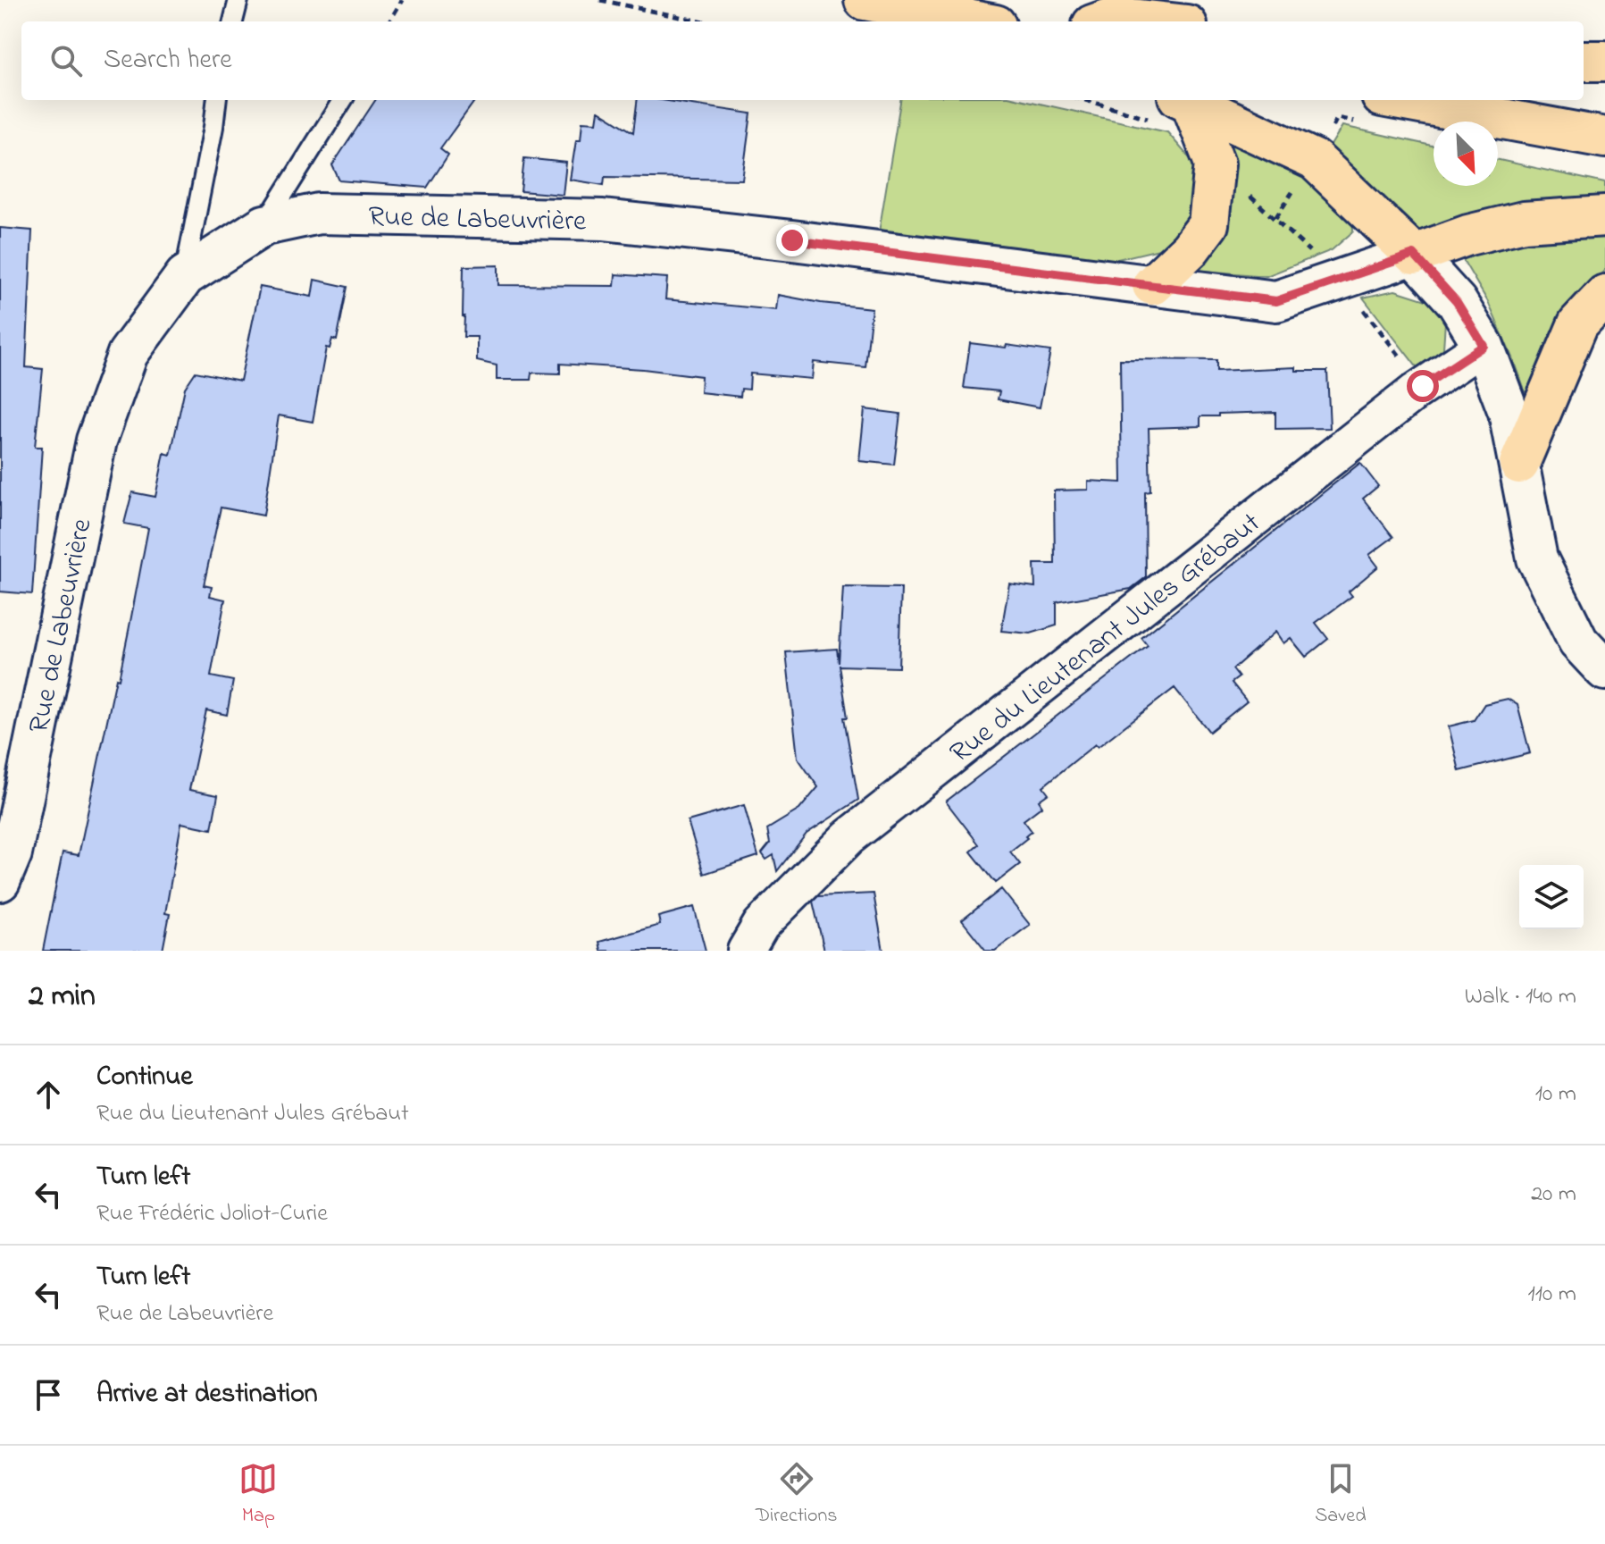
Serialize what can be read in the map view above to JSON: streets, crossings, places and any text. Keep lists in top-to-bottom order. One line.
{"streets":{"street":["Rue de Labeuvrière","Rue du Lieutenant Jules Grébaut"]},"north":"bottom right","page":{"search":"Search here","heading":["2 min","Walk · 140 m"],"list":[["Continue","Rue du Lieutenant Jules Grébaut","10 m"],["Turn left","Rue Frédéric Joliot-Curie","20 m"],["Turn left","Rue de Labeuvrière","110 m"],"Arrive at destination"],"nav":["Map","Directions","Saved"]}}
